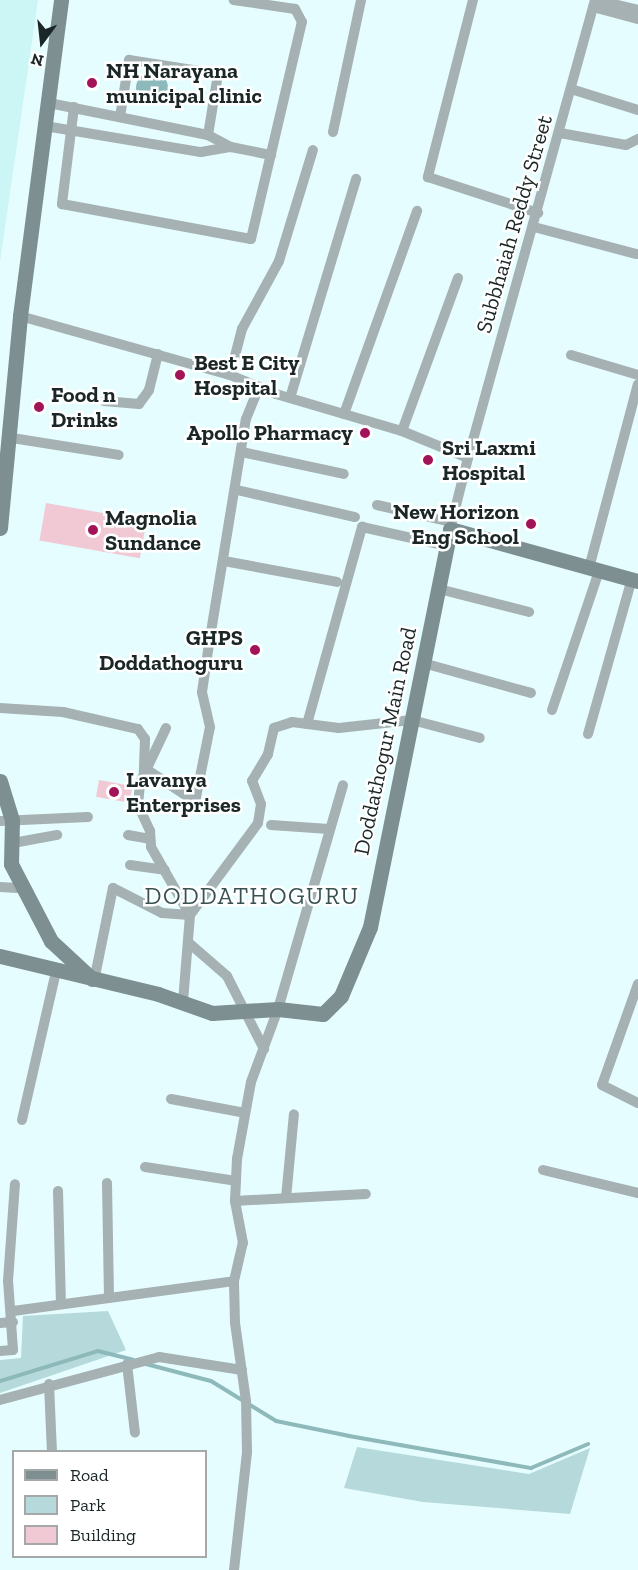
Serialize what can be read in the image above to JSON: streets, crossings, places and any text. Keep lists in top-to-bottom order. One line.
{"streets":{"street":["Subbhaiah Reddy Street","Doddathogur Main Road"]},"crossings":[["Subbhaiah Reddy Street","Doddathogur Main Road"]],"districts":["DODDATHOGURU"],"places":["NH Narayana municipal clinic","Best E City Hospital","Food n Drinks","Apollo Pharmacy","Sri Laxmi Hospital","New Horizon Eng School","Magnolia Sundance","GHPS Doddathoguru","Lavanya Enterprises"],"legend":["Road","Park","Building"],"north":"bottom"}
